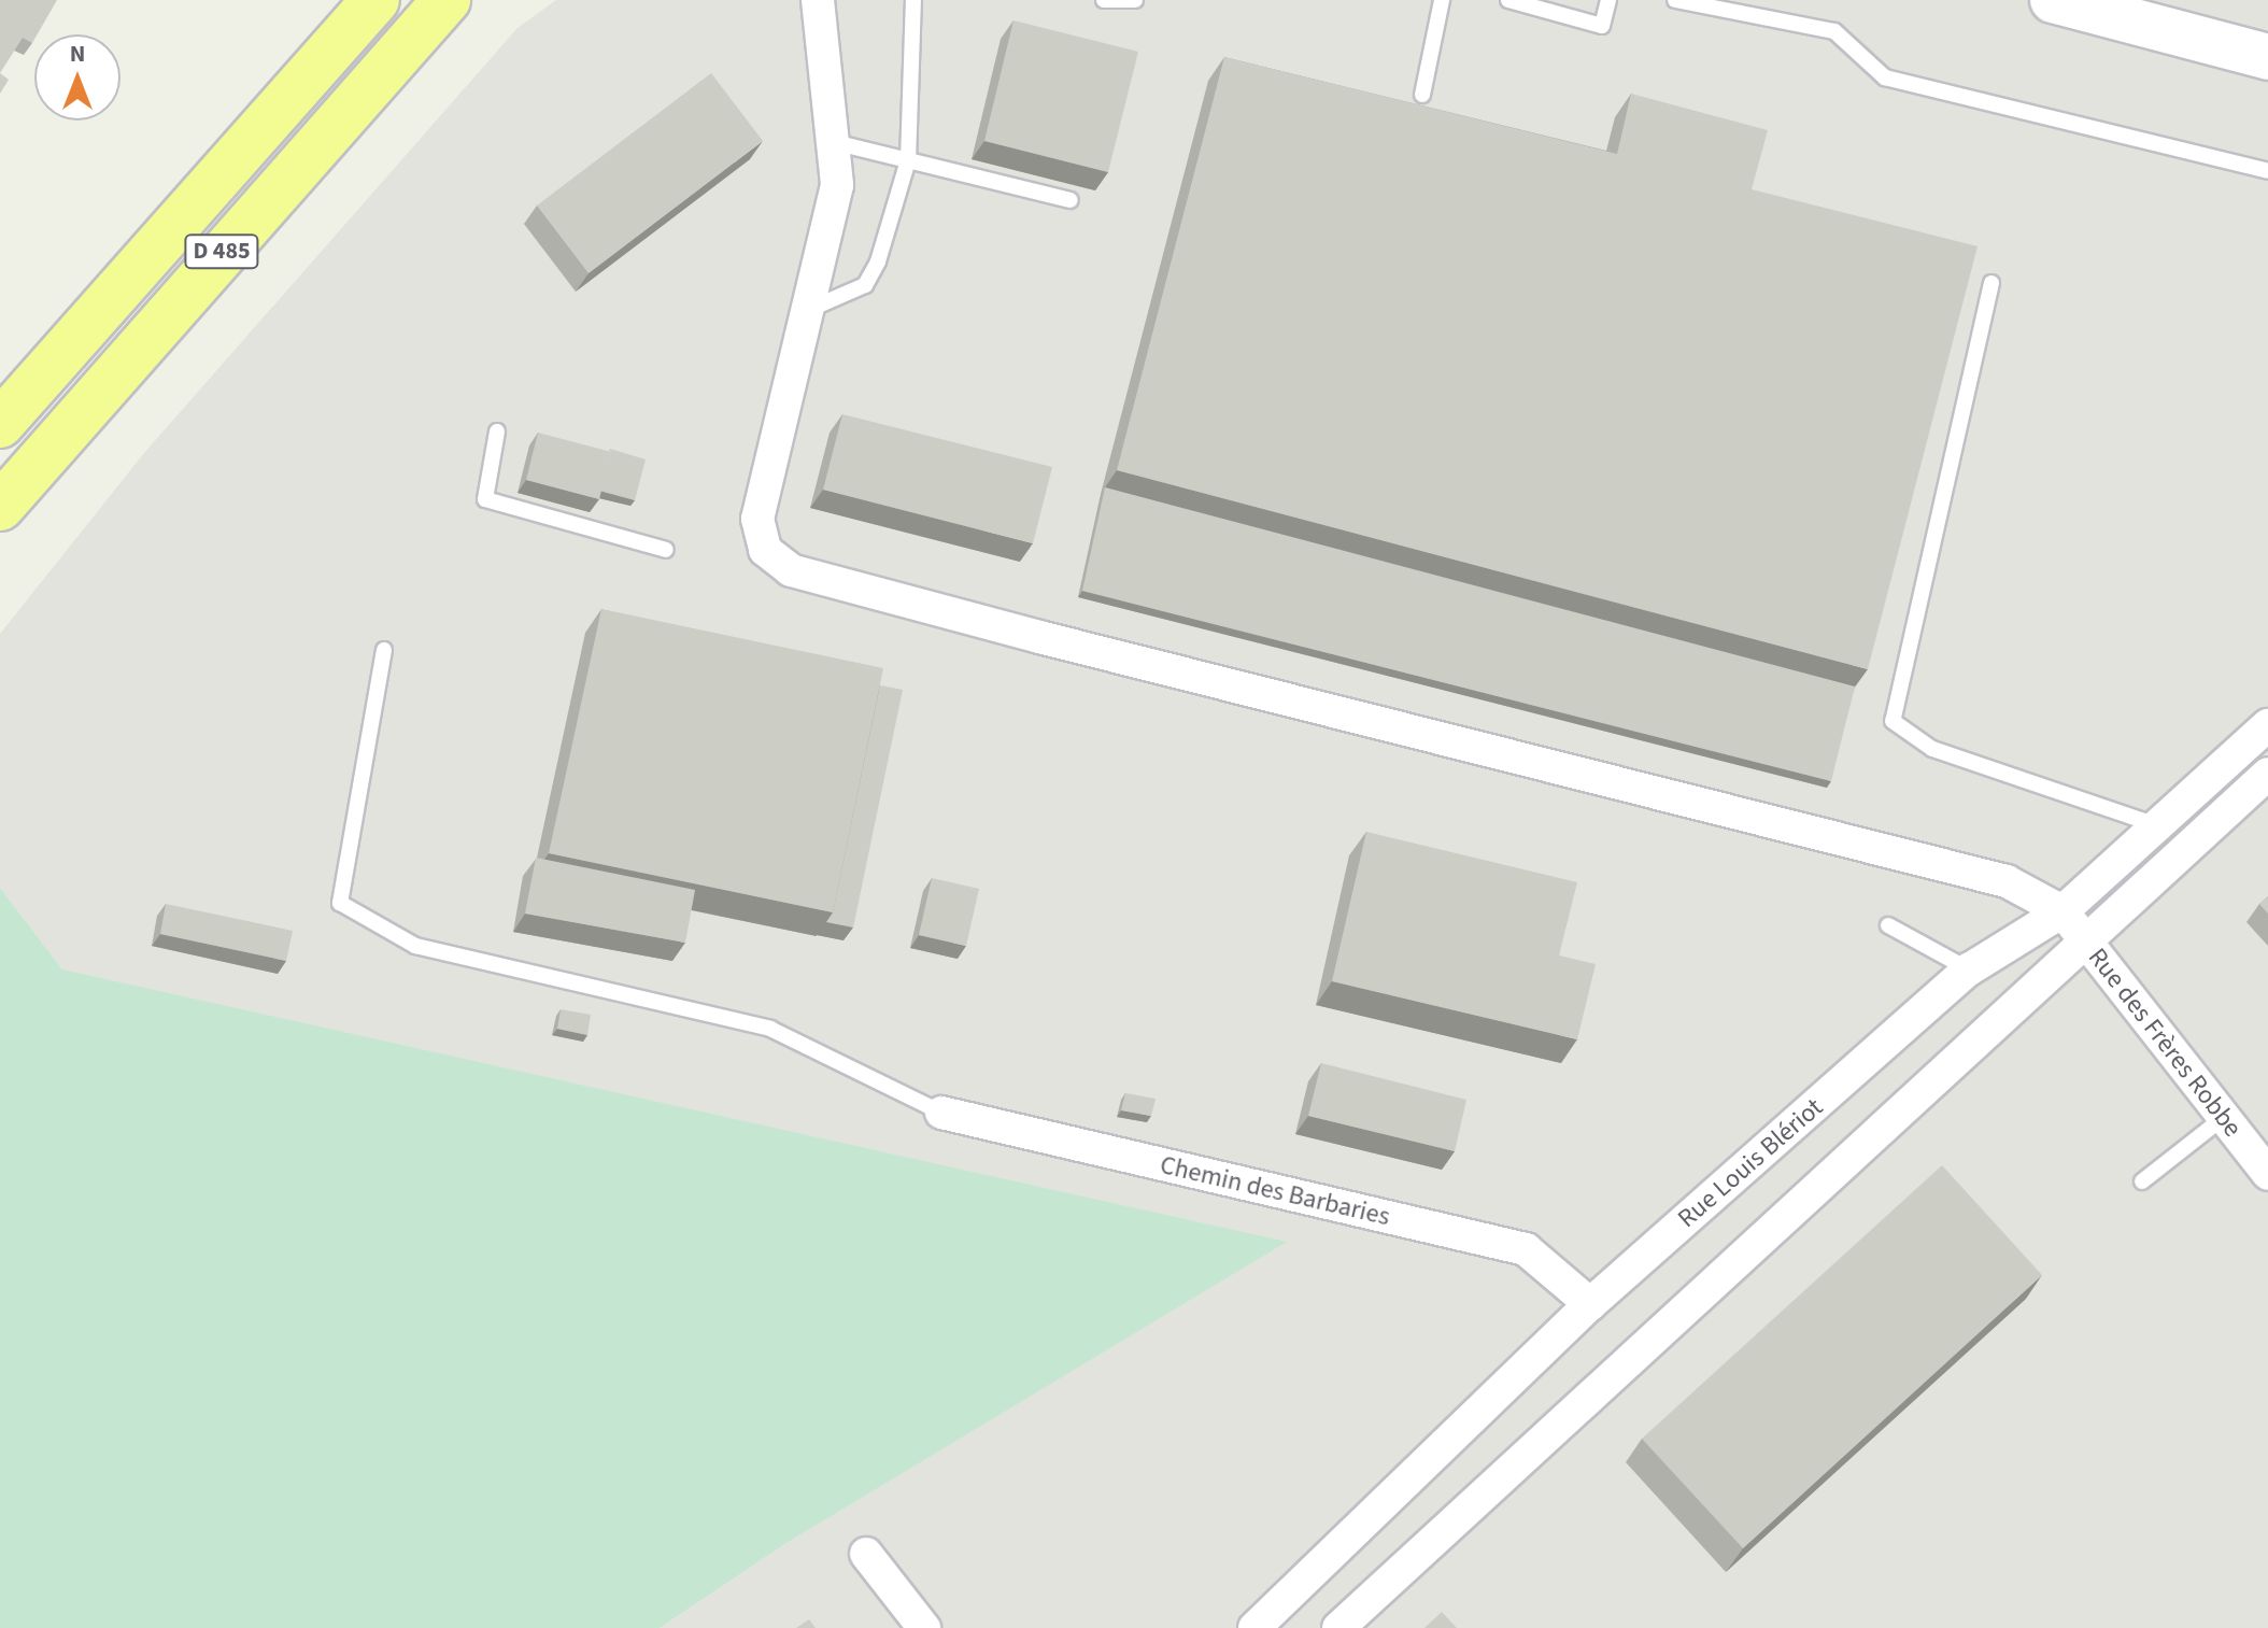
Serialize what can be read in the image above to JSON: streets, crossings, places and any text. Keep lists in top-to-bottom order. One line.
{"streets":{"highway":["D 485"],"street":["Rue des Frères Robbe","Rue Louis Blériot","Chemin des Barbaries"]},"crossings":[["Rue des Frères Robbe","Rue Louis Blériot"],["Rue Louis Blériot","Chemin des Barbaries"]],"north":"top"}
